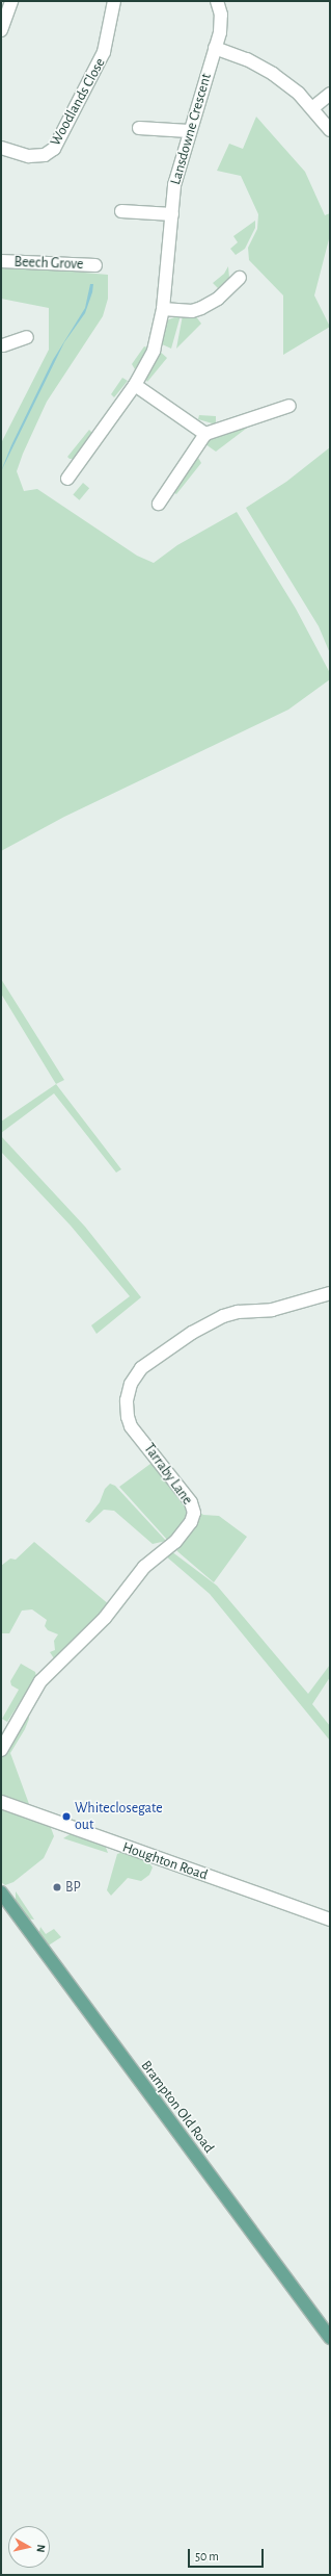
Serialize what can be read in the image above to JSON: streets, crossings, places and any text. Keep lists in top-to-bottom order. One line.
{"streets":{"main road":["Brampton Old Road"],"street":["Woodlands Close","Lansdowne Crescent","Beech Grove","Tarraby Lane","Houghton Road"]},"places":["Whiteclosegate out","BP"],"scale_bar":"50 m","north":"right"}
